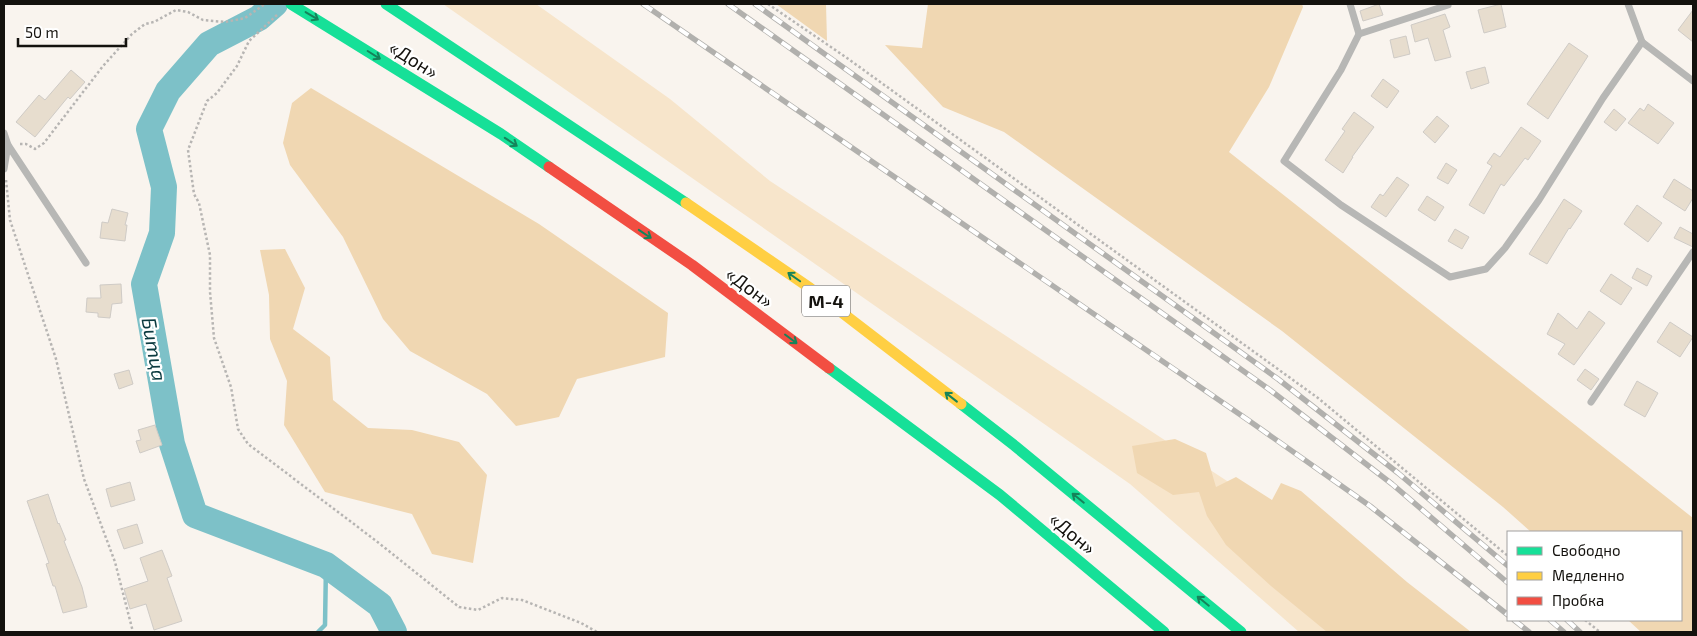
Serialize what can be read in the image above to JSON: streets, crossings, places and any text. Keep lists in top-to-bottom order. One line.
{"streets":{"highway":["«Дон»","М-4"]},"water":["Битца"],"legend":["Свободно","Медленно","Пробка"],"scale_bar":"50 m"}
